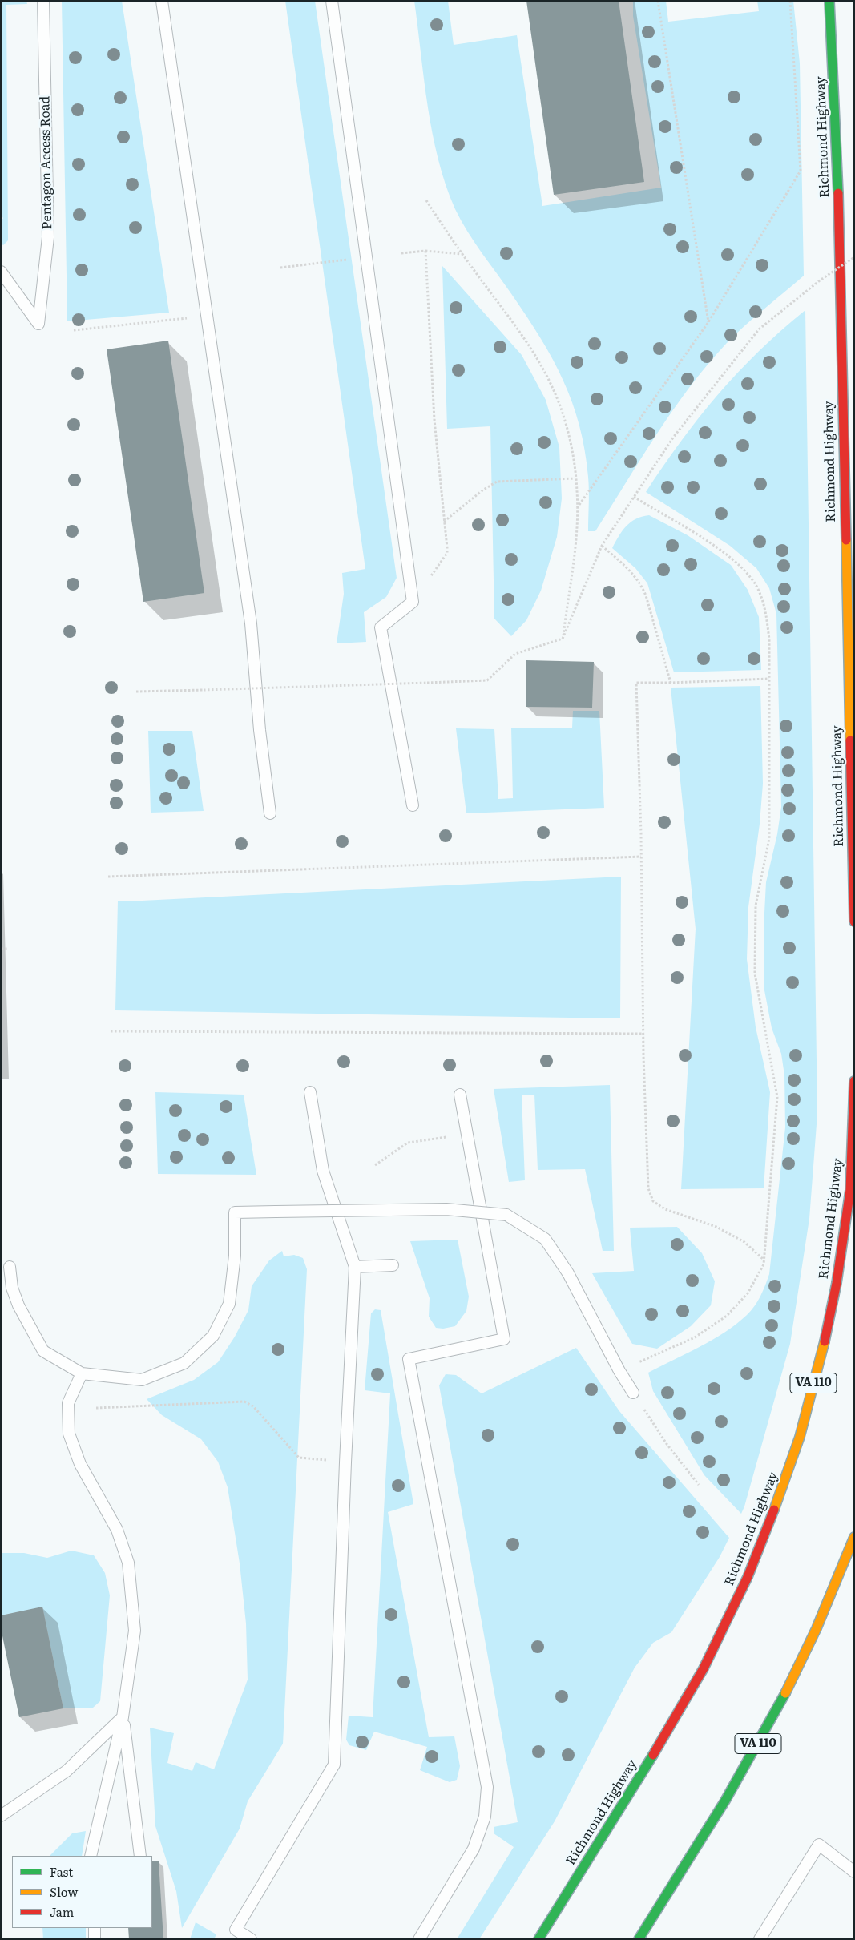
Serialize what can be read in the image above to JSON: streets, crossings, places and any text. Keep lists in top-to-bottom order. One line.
{"streets":{"highway":["Richmond Highway","VA 110"],"lane":["Pentagon Access Road"]},"legend":["Fast","Slow","Jam"]}
